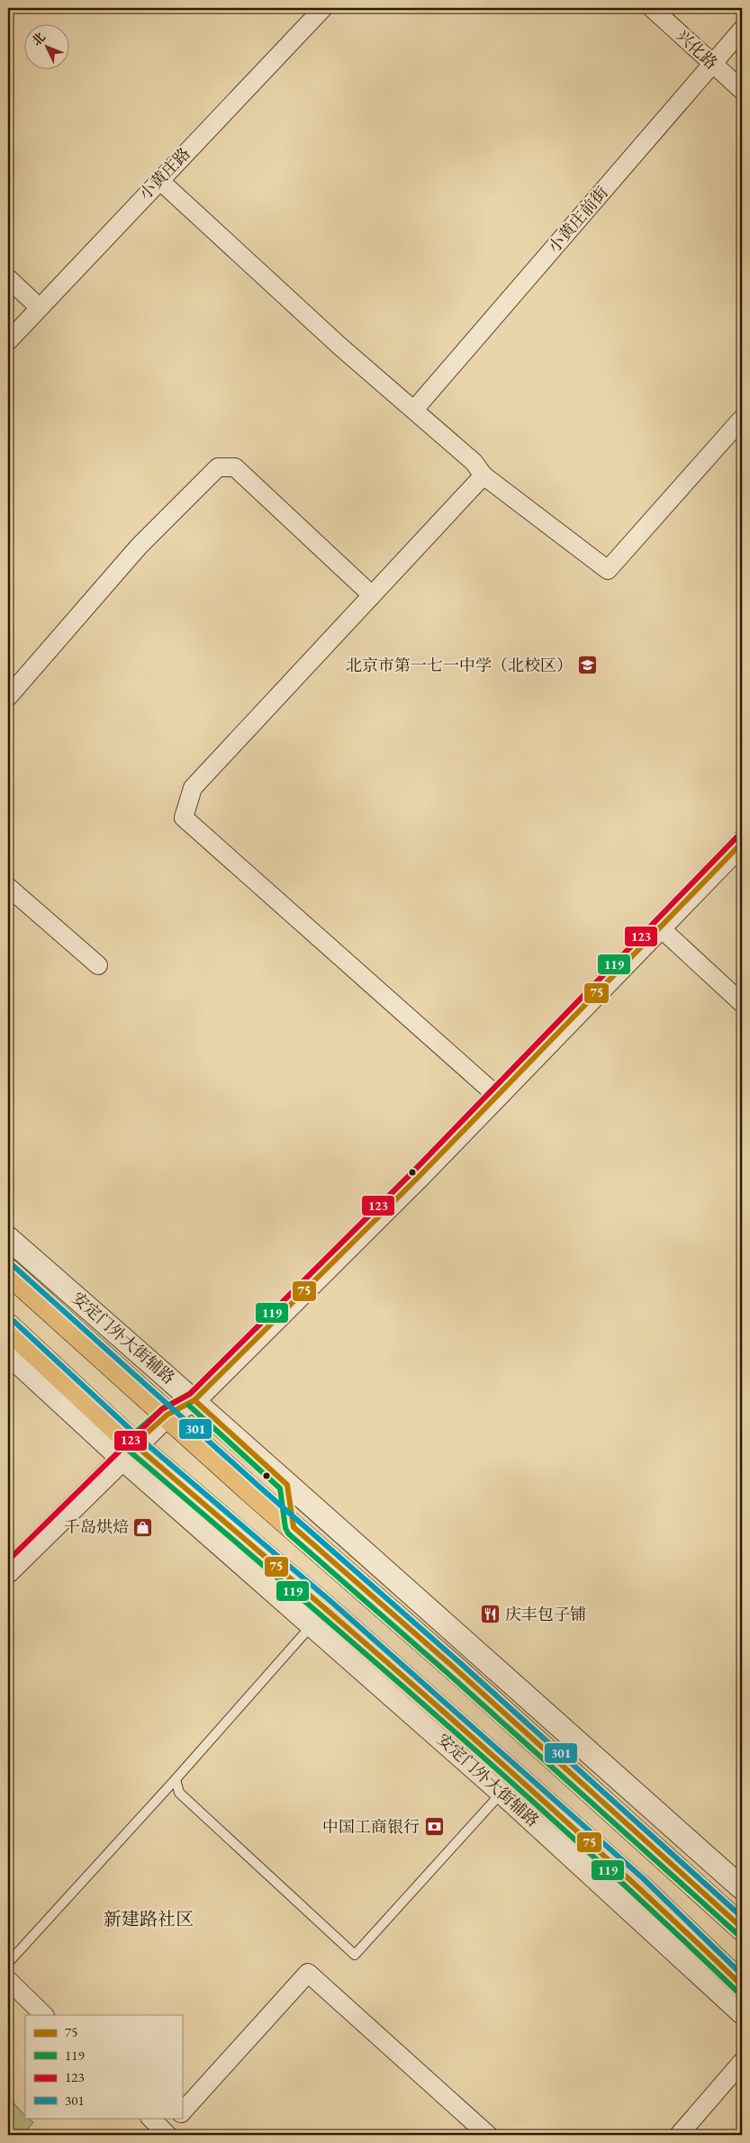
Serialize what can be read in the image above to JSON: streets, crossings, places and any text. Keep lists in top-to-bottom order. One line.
{"streets":{"street":["兴化路","小黄庄路","小黄庄前街","安定门外大街辅路"]},"crossings":[["兴化路","小黄庄前街"]],"districts":["新建路社区"],"places":{"school or university":["北京市第一七一中学（北校区）"],"shop":["千岛烘焙"],"restaurant":["庆丰包子铺"],"bank":["中国工商银行"]},"lines":["transit line 119","transit line 123","transit line 75","transit line 301"],"legend":["75","119","123","301"],"north":"top left"}
